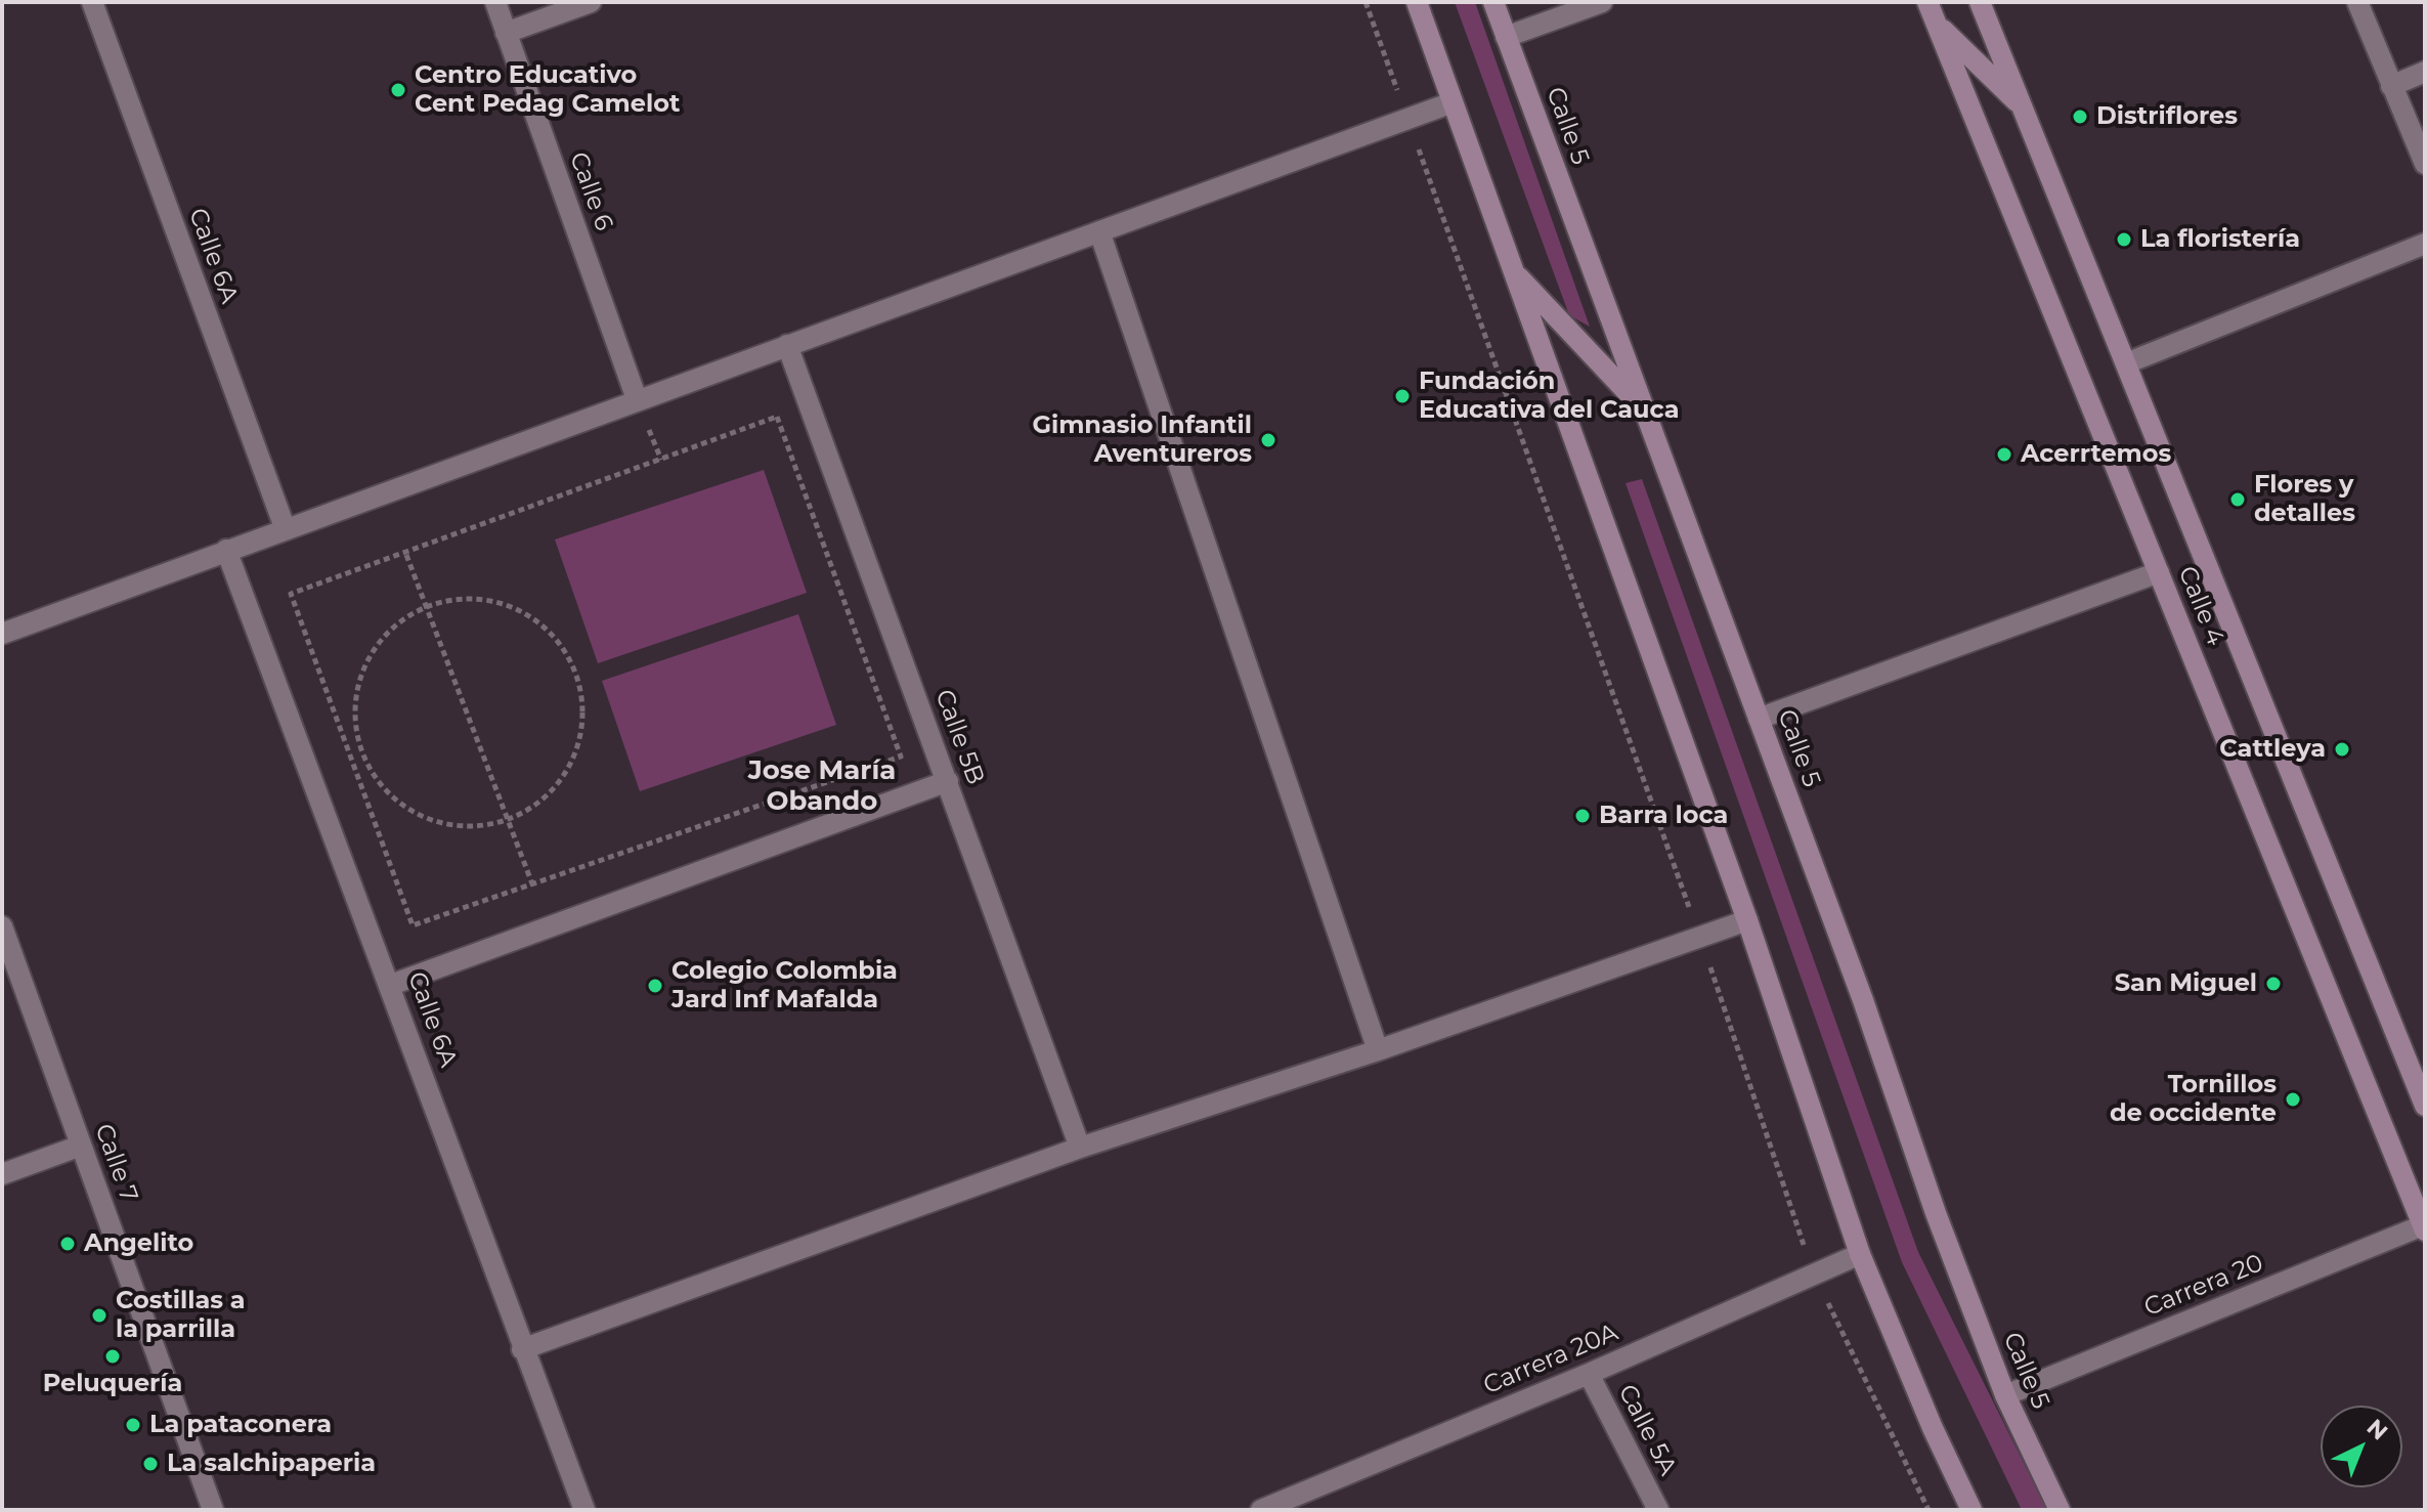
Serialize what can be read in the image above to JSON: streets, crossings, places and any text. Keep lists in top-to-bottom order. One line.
{"streets":{"main road":["Calle 5","Calle 4"],"street":["Calle 6","Calle 6A","Calle 5B","Calle 7","Carrera 20","Carrera 20A","Calle 5A"]},"crossings":[["Calle 5","Carrera 20"],["Calle 4","Carrera 20"],["Carrera 20A","Calle 5A"]],"districts":["Jose María Obando"],"places":["Centro Educativo Cent Pedag Camelot","Distriflores","La floristería","Fundación Educativa del Cauca","Gimnasio Infantil Aventureros","Acerrtemos","Flores y detalles","Cattleya","Barra loca","San Miguel","Colegio Colombia Jard Inf Mafalda","Tornillos de occidente","Angelito","Costillas a la parrilla","Peluquería","La pataconera","La salchipaperia"],"north":"top right"}
